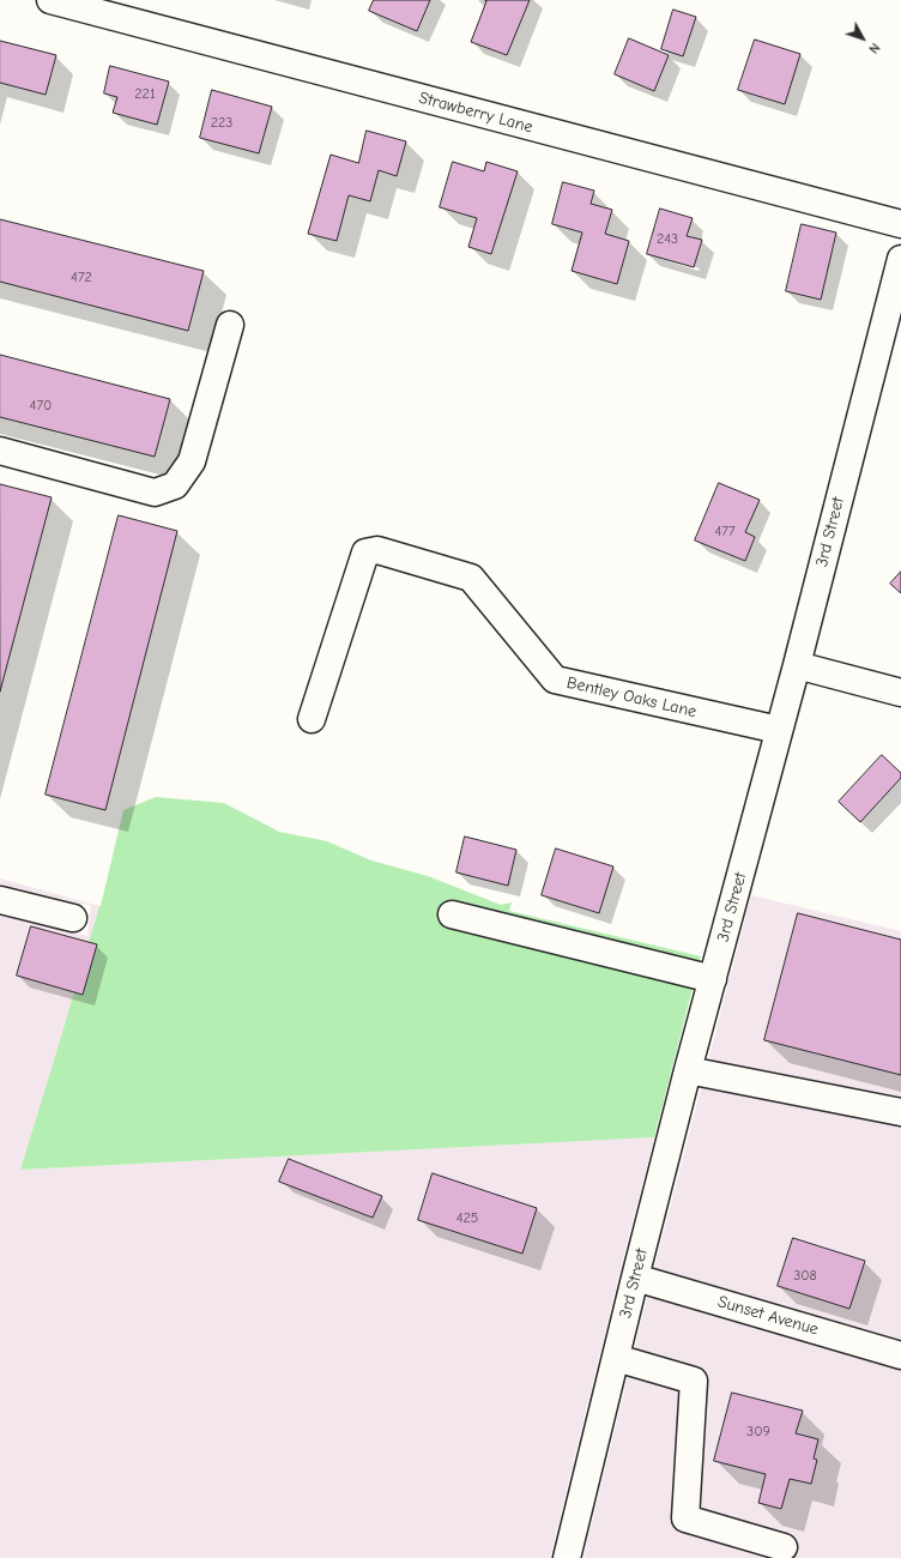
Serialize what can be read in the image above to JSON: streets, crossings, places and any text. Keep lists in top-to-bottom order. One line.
{"streets":{"street":["Strawberry Lane","3rd Street","Bentley Oaks Lane","Sunset Avenue"]},"crossings":[["3rd Street","Bentley Oaks Lane"],["3rd Street","Sunset Avenue"]],"house_numbers":["221","223","243","472","470","477","425","308","309"],"north":"bottom right"}
